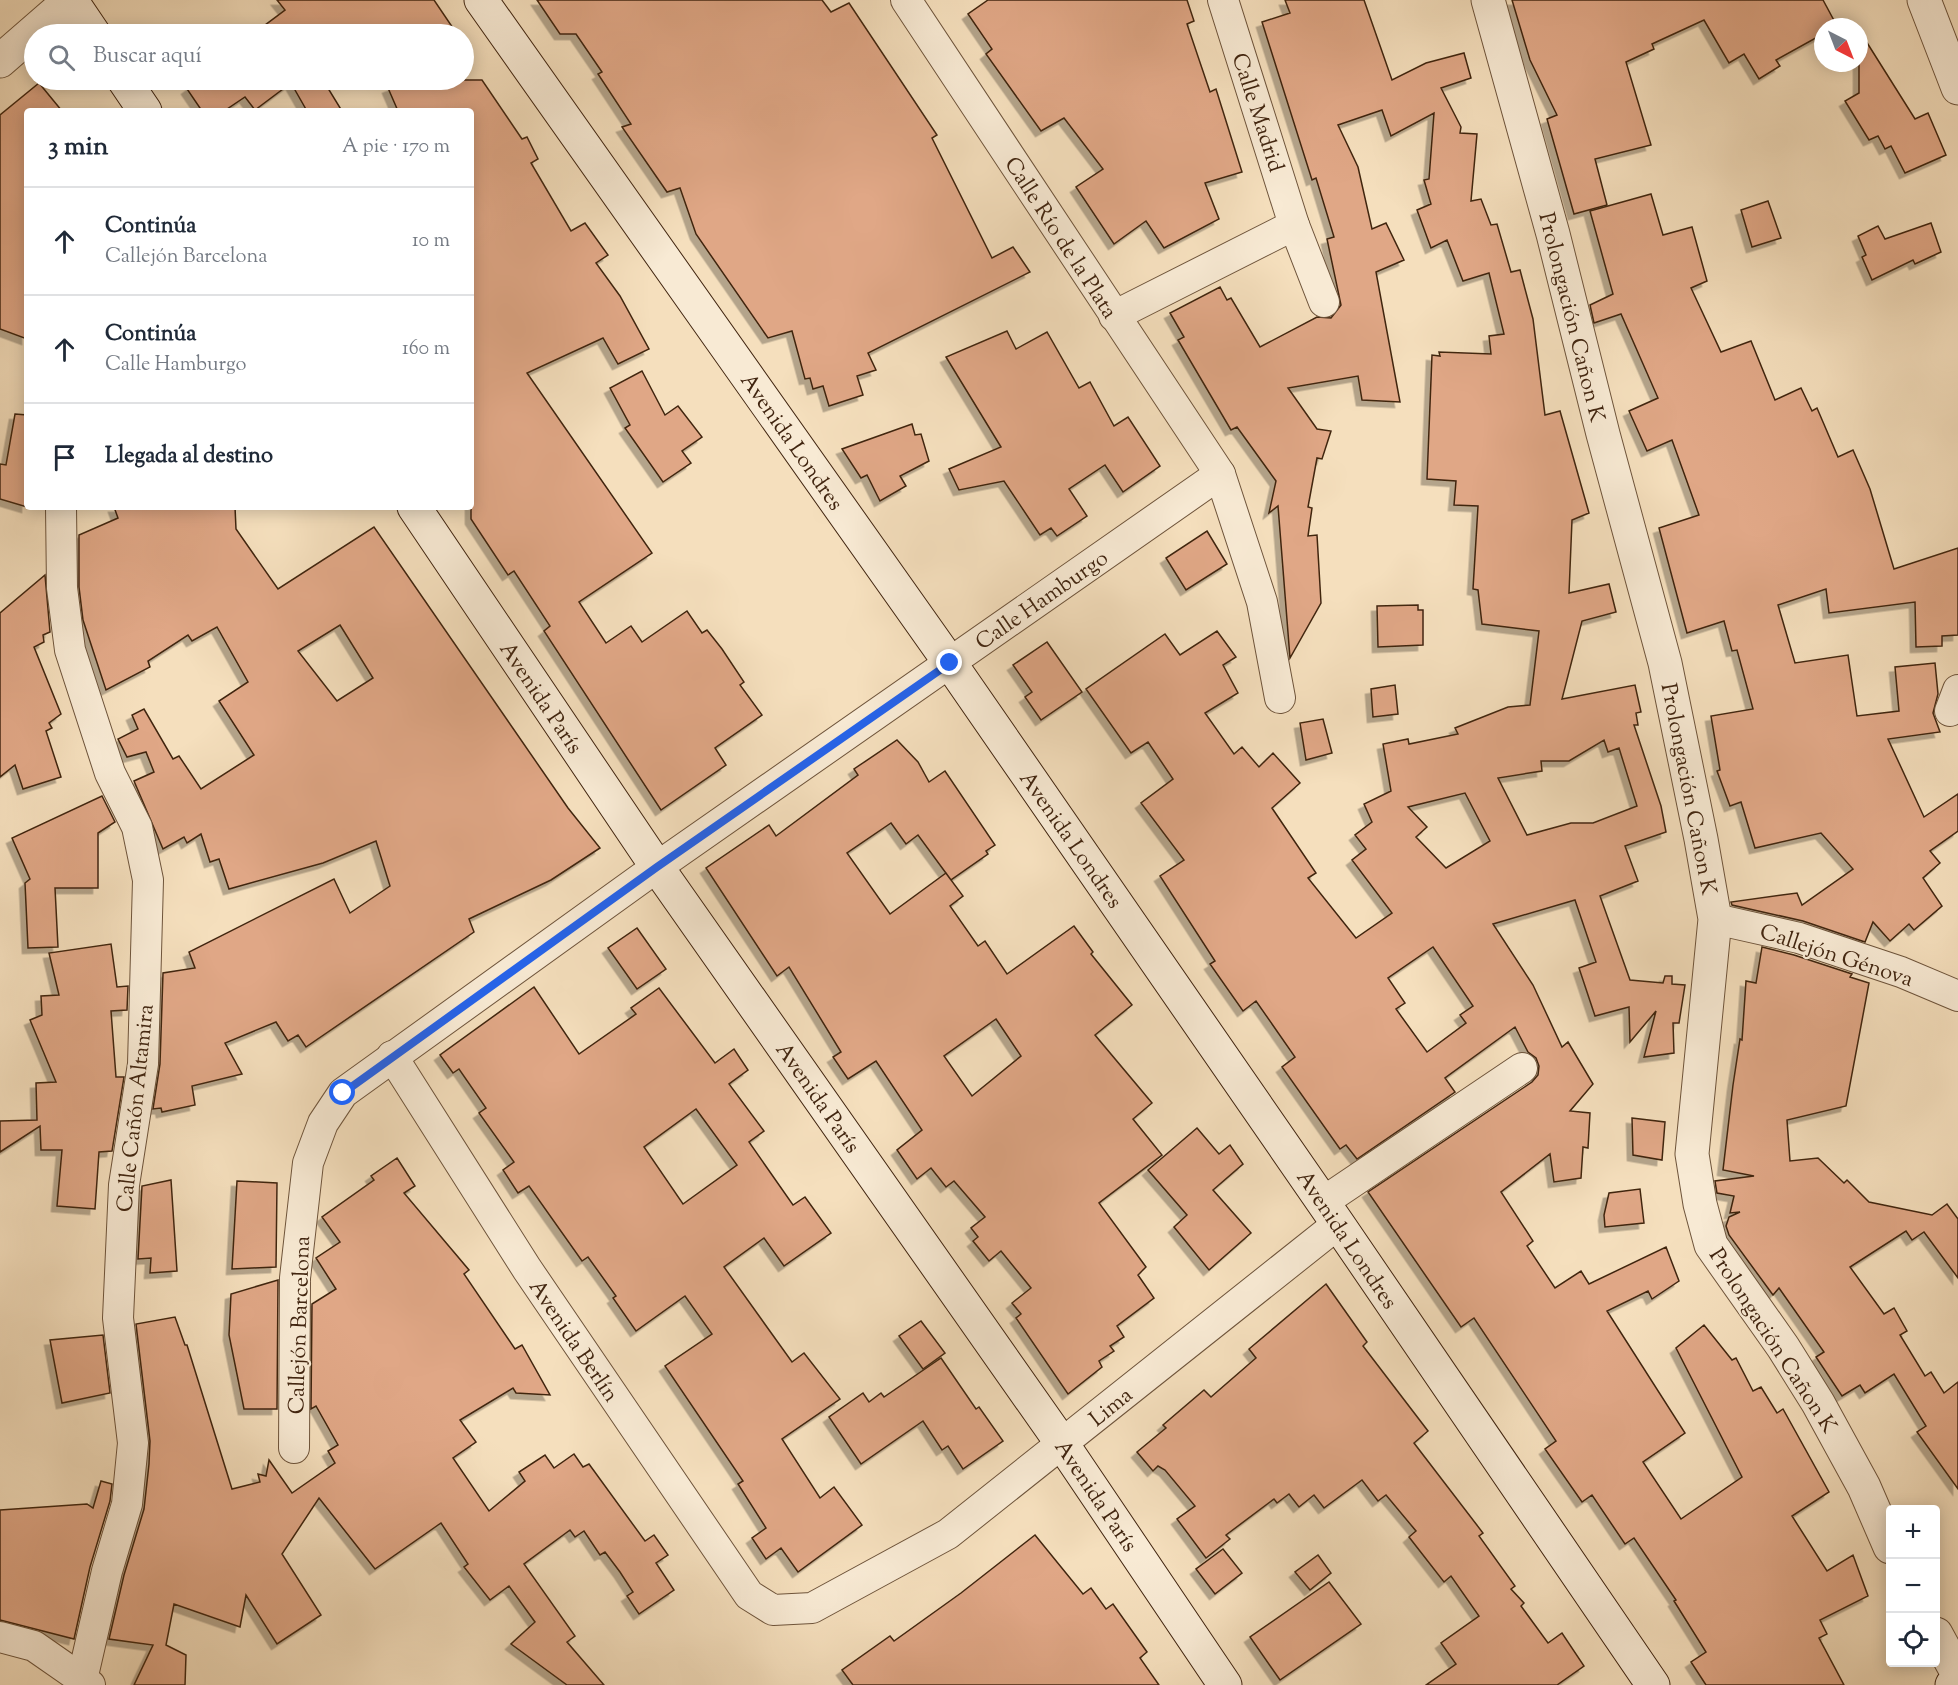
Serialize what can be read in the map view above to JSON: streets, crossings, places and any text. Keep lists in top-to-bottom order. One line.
{"streets":{"main road":["Prolongación Cañon K","Avenida Londres","Avenida París"],"street":["Calle Madrid","Calle Río de la Plata","Calle Hamburgo","Callejón Génova","Calle Cañón Altamira","Callejón Barcelona","Avenida Berlín","Lima"]},"crossings":[["Calle Río de la Plata","Calle Hamburgo"],["Prolongación Cañon K","Callejón Génova"],["Avenida Londres","Calle Hamburgo"],["Avenida Londres","Lima"],["Calle Hamburgo","Avenida París"],["Calle Hamburgo","Callejón Barcelona"],["Calle Hamburgo","Avenida Berlín"],["Avenida París","Lima"],["Callejón Barcelona","Avenida Berlín"],["Avenida Berlín","Lima"]],"north":"bottom right","page":{"search":"Buscar aquí","heading":["3 min","A pie · 170 m"],"list":[["Continúa","Callejón Barcelona","10 m"],["Continúa","Calle Hamburgo","160 m"],"Llegada al destino"],"map_buttons":["+","−"]}}
